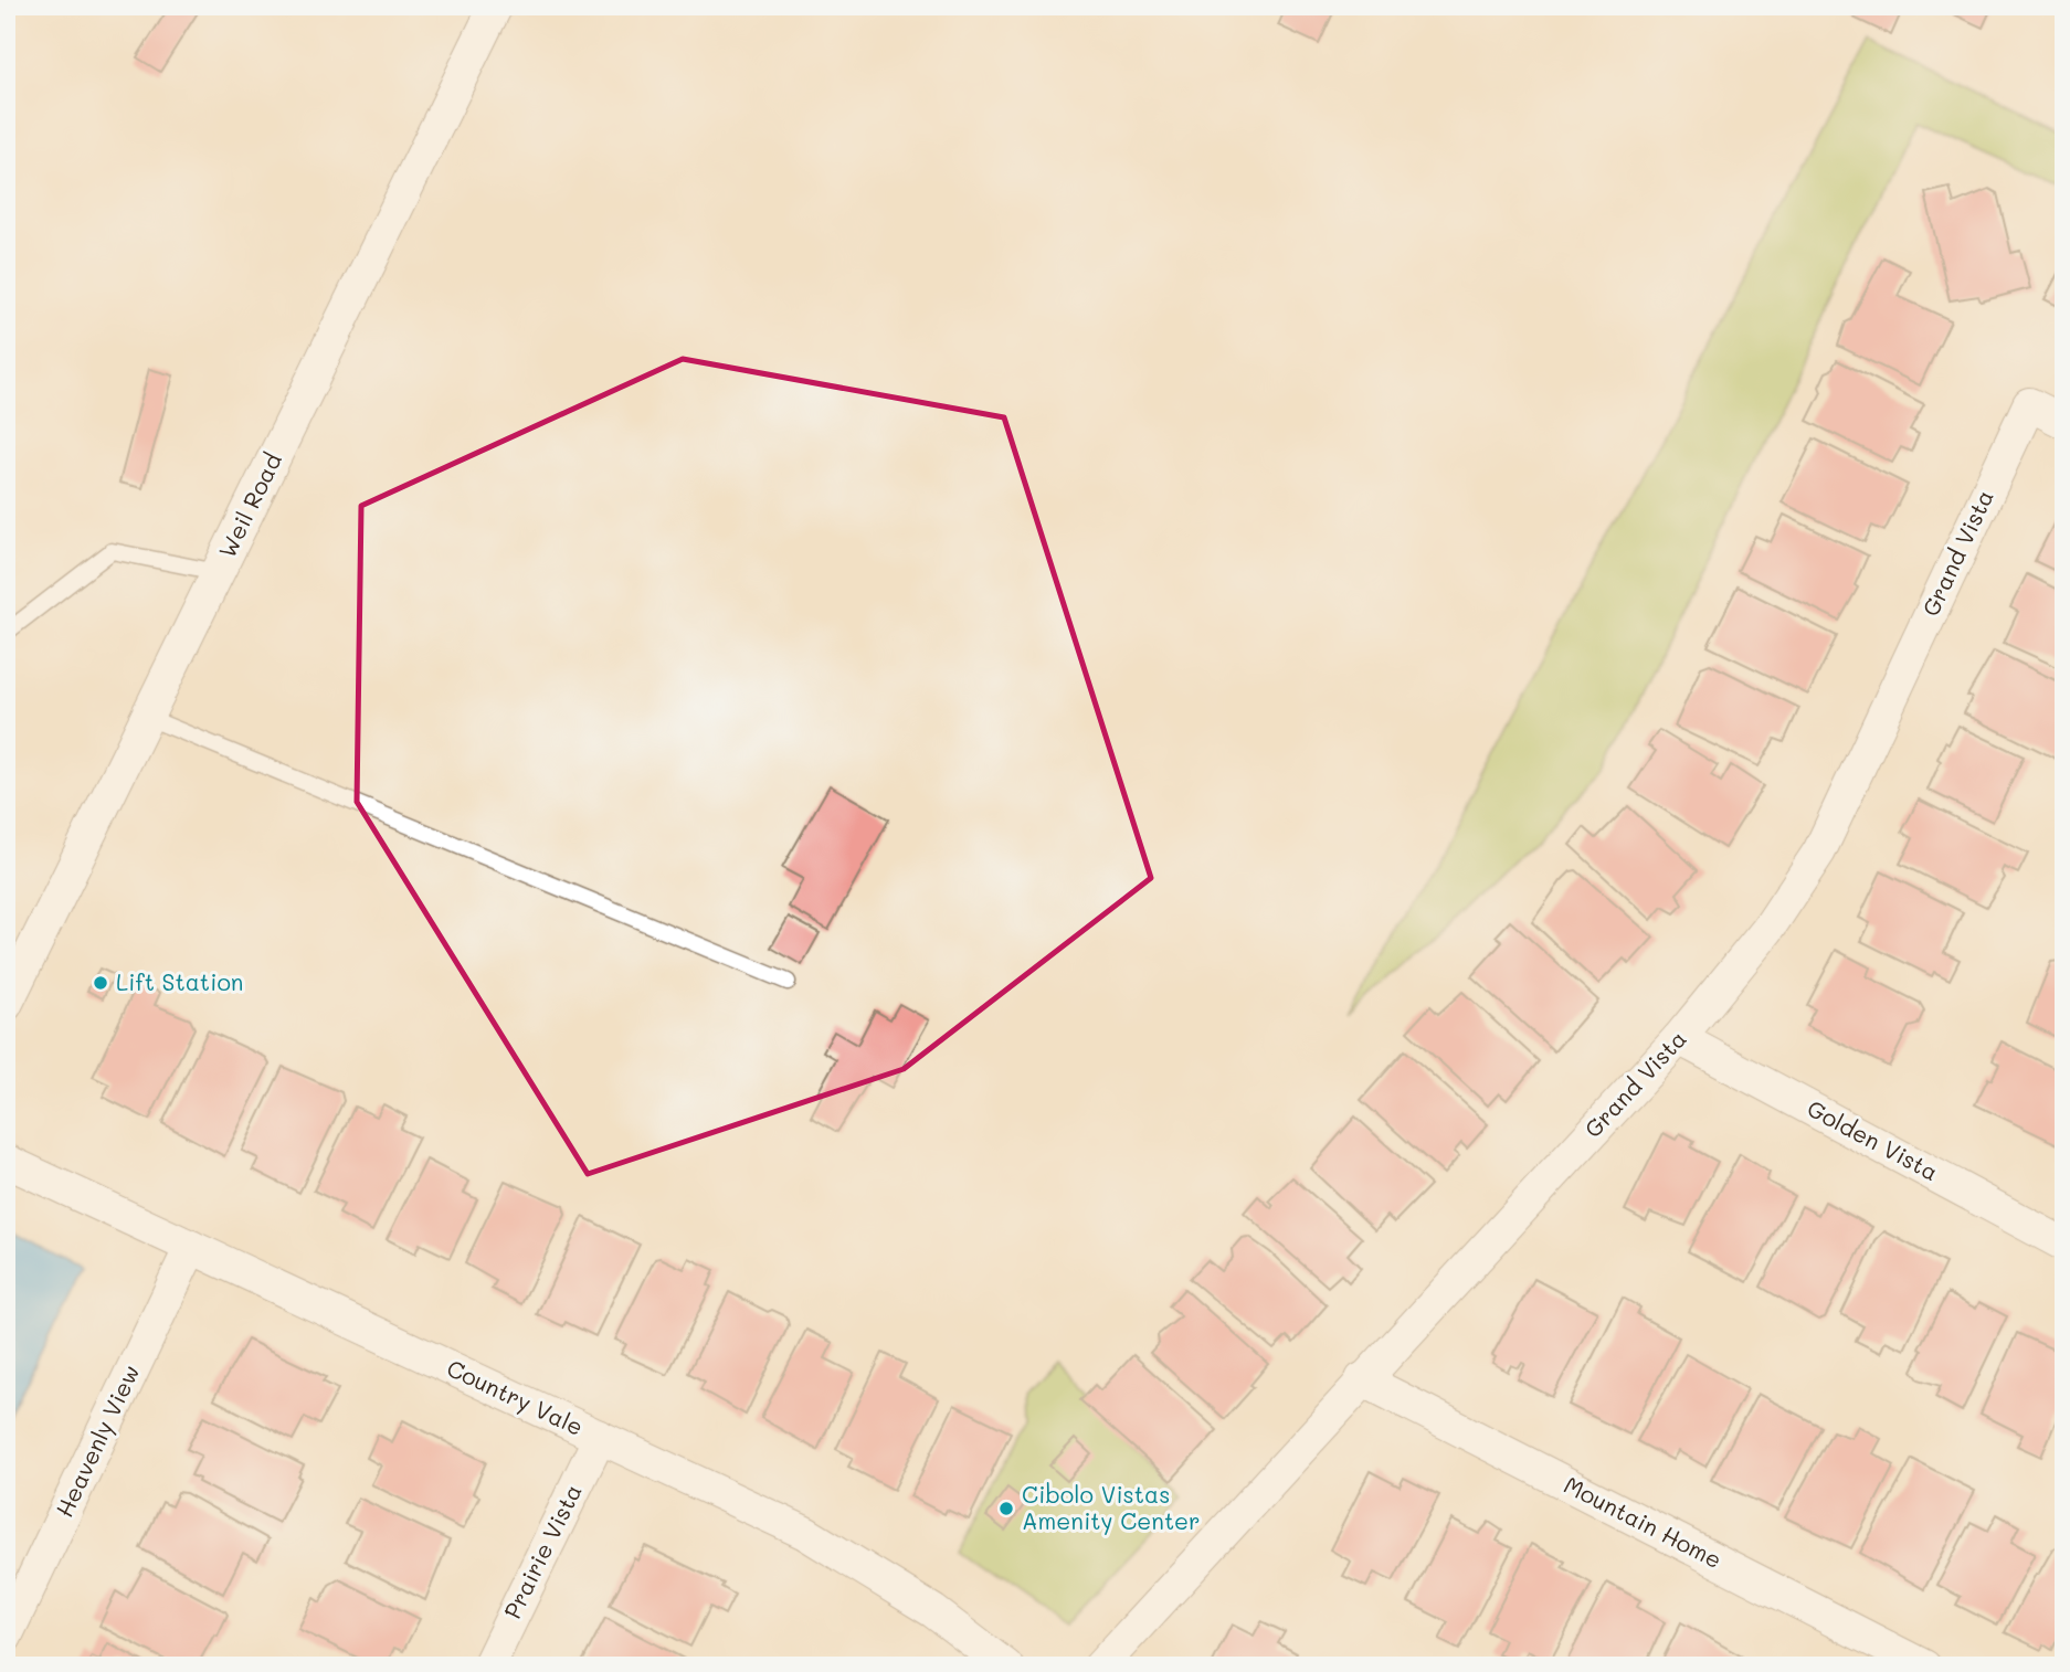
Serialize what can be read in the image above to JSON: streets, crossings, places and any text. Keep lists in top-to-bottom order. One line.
{"streets":{"street":["Weil Road","Grand Vista","Golden Vista","Country Vale","Heavenly View","Mountain Home","Prairie Vista"]},"crossings":[["Grand Vista","Golden Vista"],["Grand Vista","Mountain Home"],["Country Vale","Heavenly View"],["Country Vale","Prairie Vista"]],"places":["Lift Station","Cibolo Vistas Amenity Center"]}
